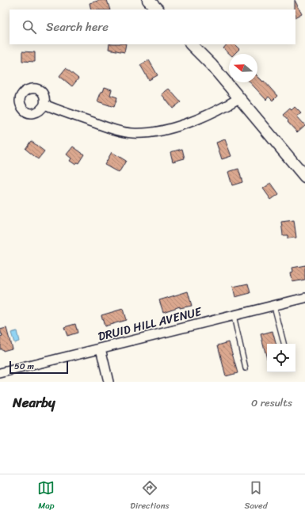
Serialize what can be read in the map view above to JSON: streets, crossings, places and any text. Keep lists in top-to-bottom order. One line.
{"streets":{"street":["DRUID HILL AVENUE"]},"scale_bar":"50 m","north":"left","page":{"search":"Search here","scale":"50 m","heading":["Nearby","0 results"],"nav":["Map","Directions","Saved"]}}
